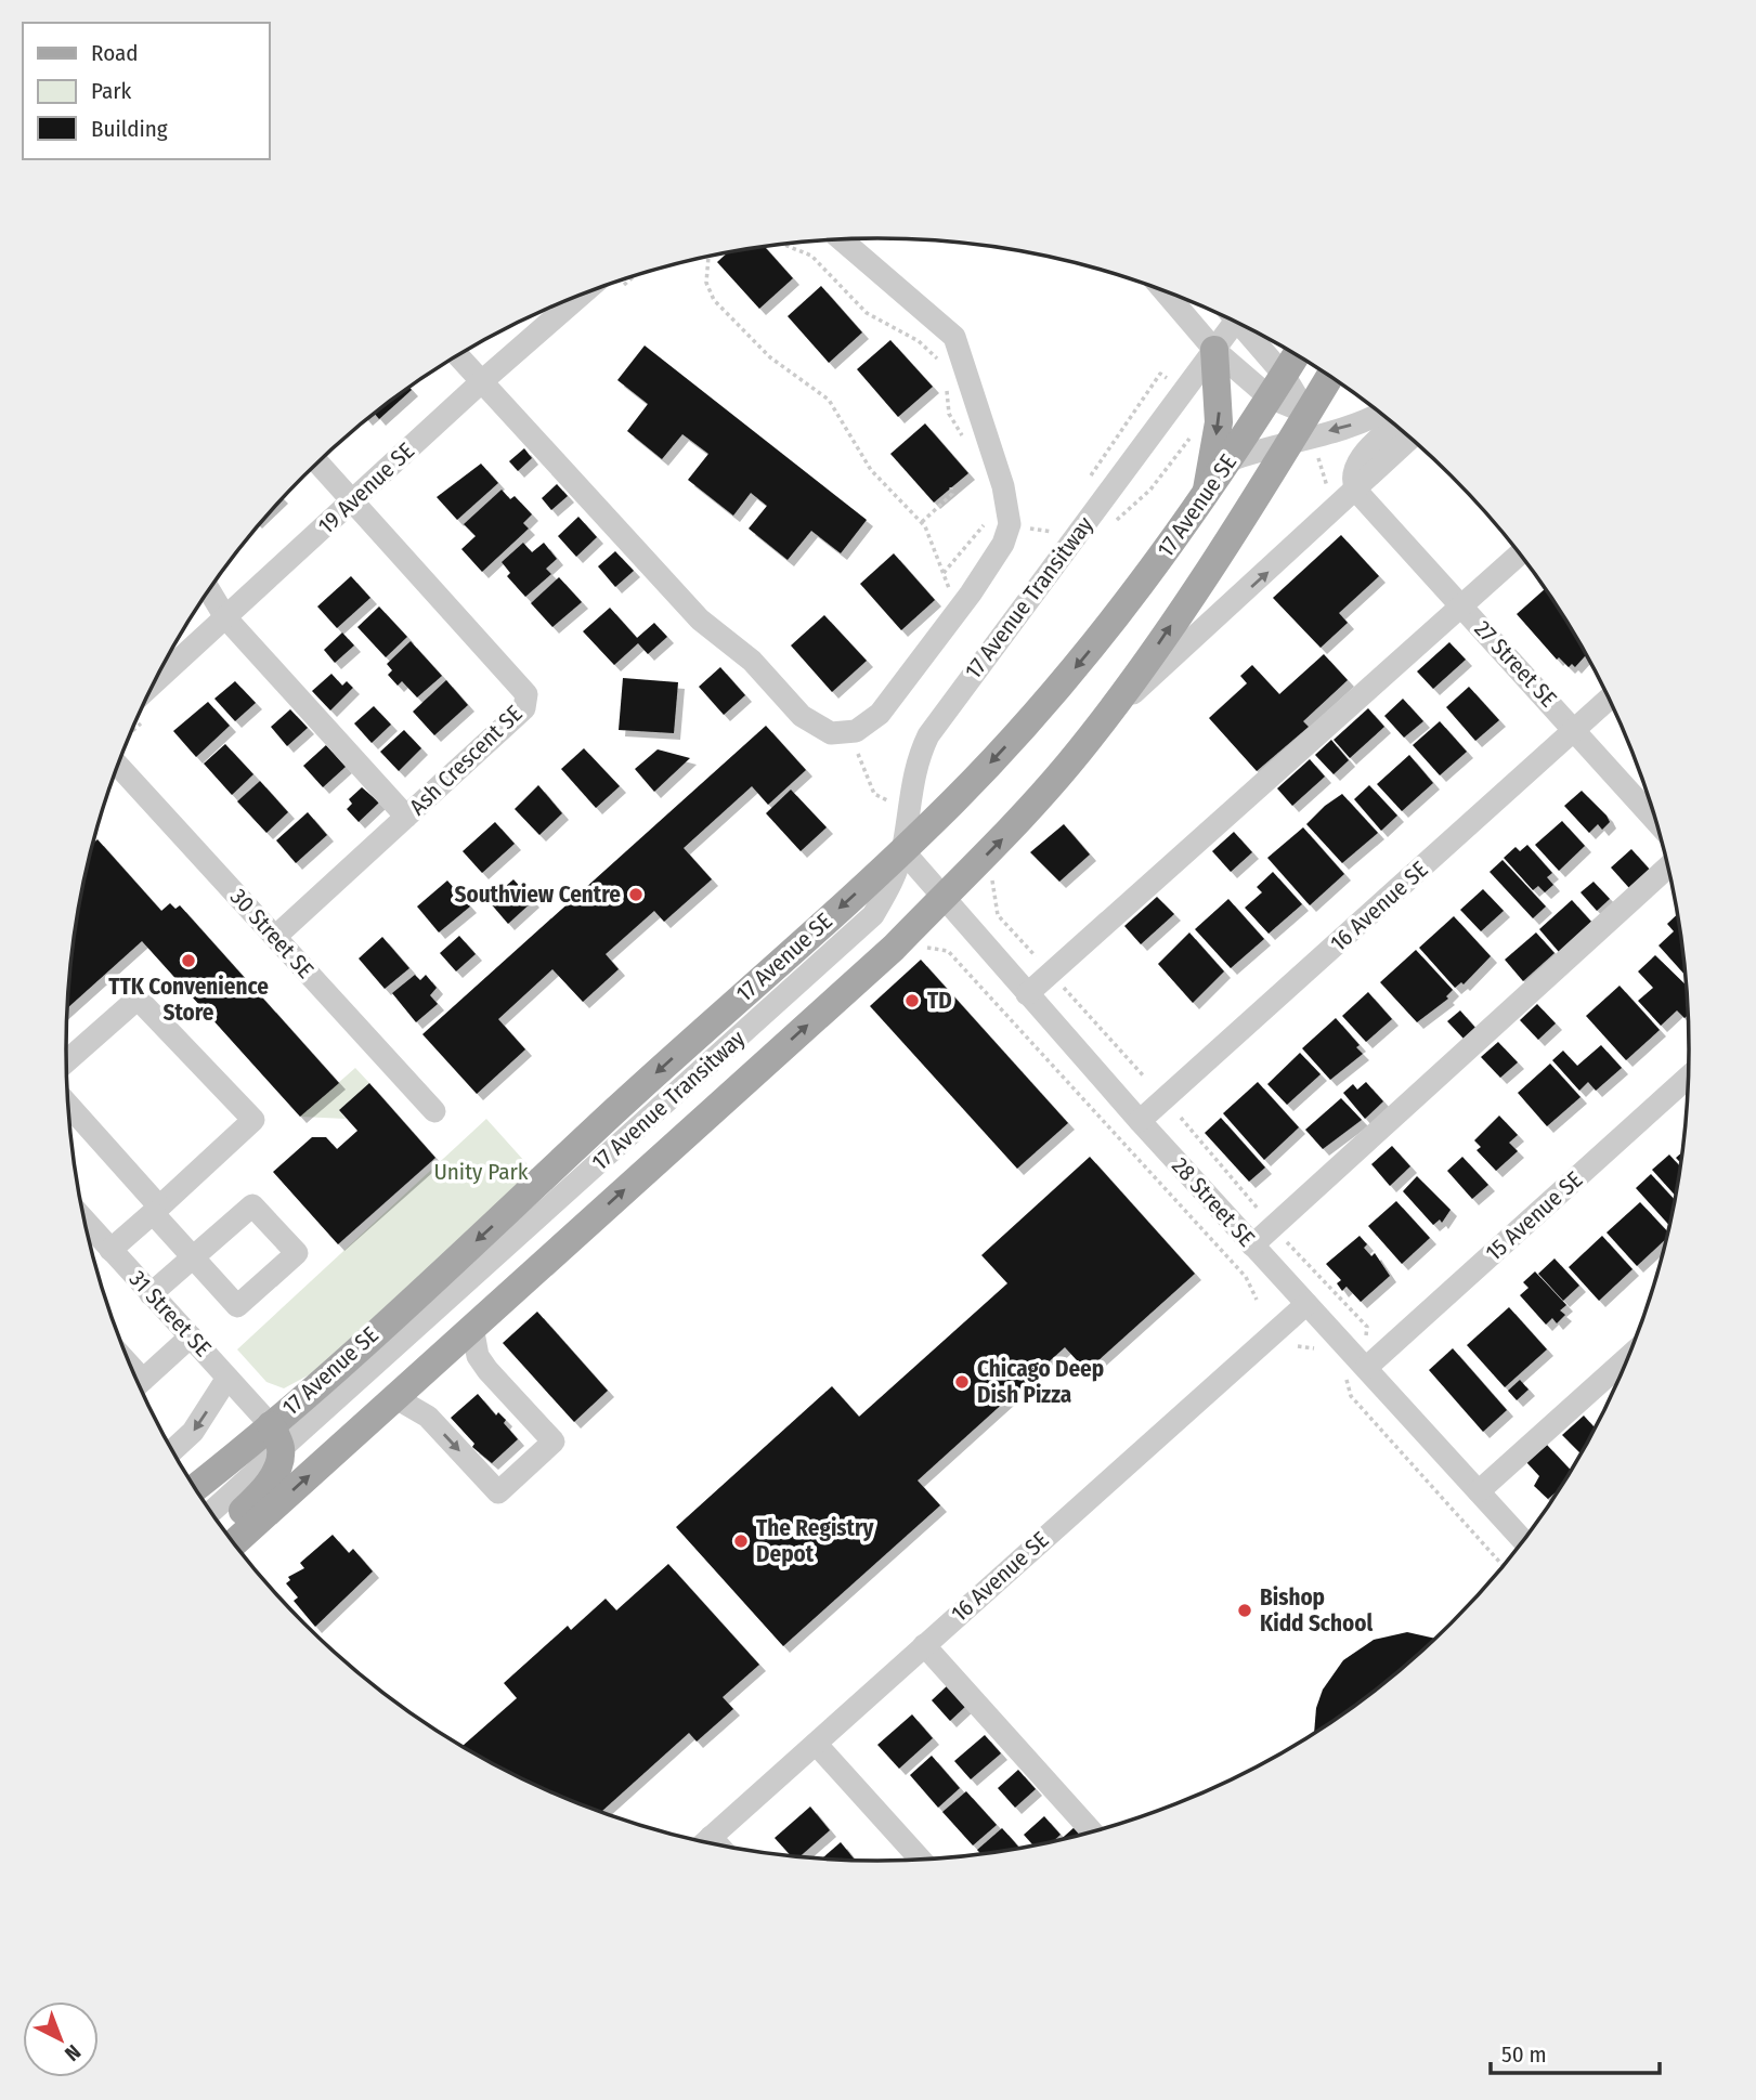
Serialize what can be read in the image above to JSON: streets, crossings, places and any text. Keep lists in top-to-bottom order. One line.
{"streets":{"main road":["17 Avenue SE"],"street":["19 Avenue SE","17 Avenue Transitway","27 Street SE","Ash Crescent SE","16 Avenue SE","30 Street SE","28 Street SE","15 Avenue SE","31 Street SE"]},"crossings":[["19 Avenue SE","Ash Crescent SE"],["17 Avenue SE","17 Avenue Transitway"],["17 Avenue SE","27 Street SE"],["17 Avenue SE","28 Street SE"],["17 Avenue SE","31 Street SE"],["17 Avenue Transitway","28 Street SE"],["27 Street SE","16 Avenue SE"],["Ash Crescent SE","30 Street SE"],["16 Avenue SE","28 Street SE"],["28 Street SE","15 Avenue SE"]],"parks":["Unity Park"],"places":["Southview Centre","TTK Convenience Store","TD","Chicago Deep Dish Pizza","The Registry Depot","Bishop Kidd School"],"legend":["Road","Park","Building"],"scale_bar":"50 m","north":"bottom right"}
